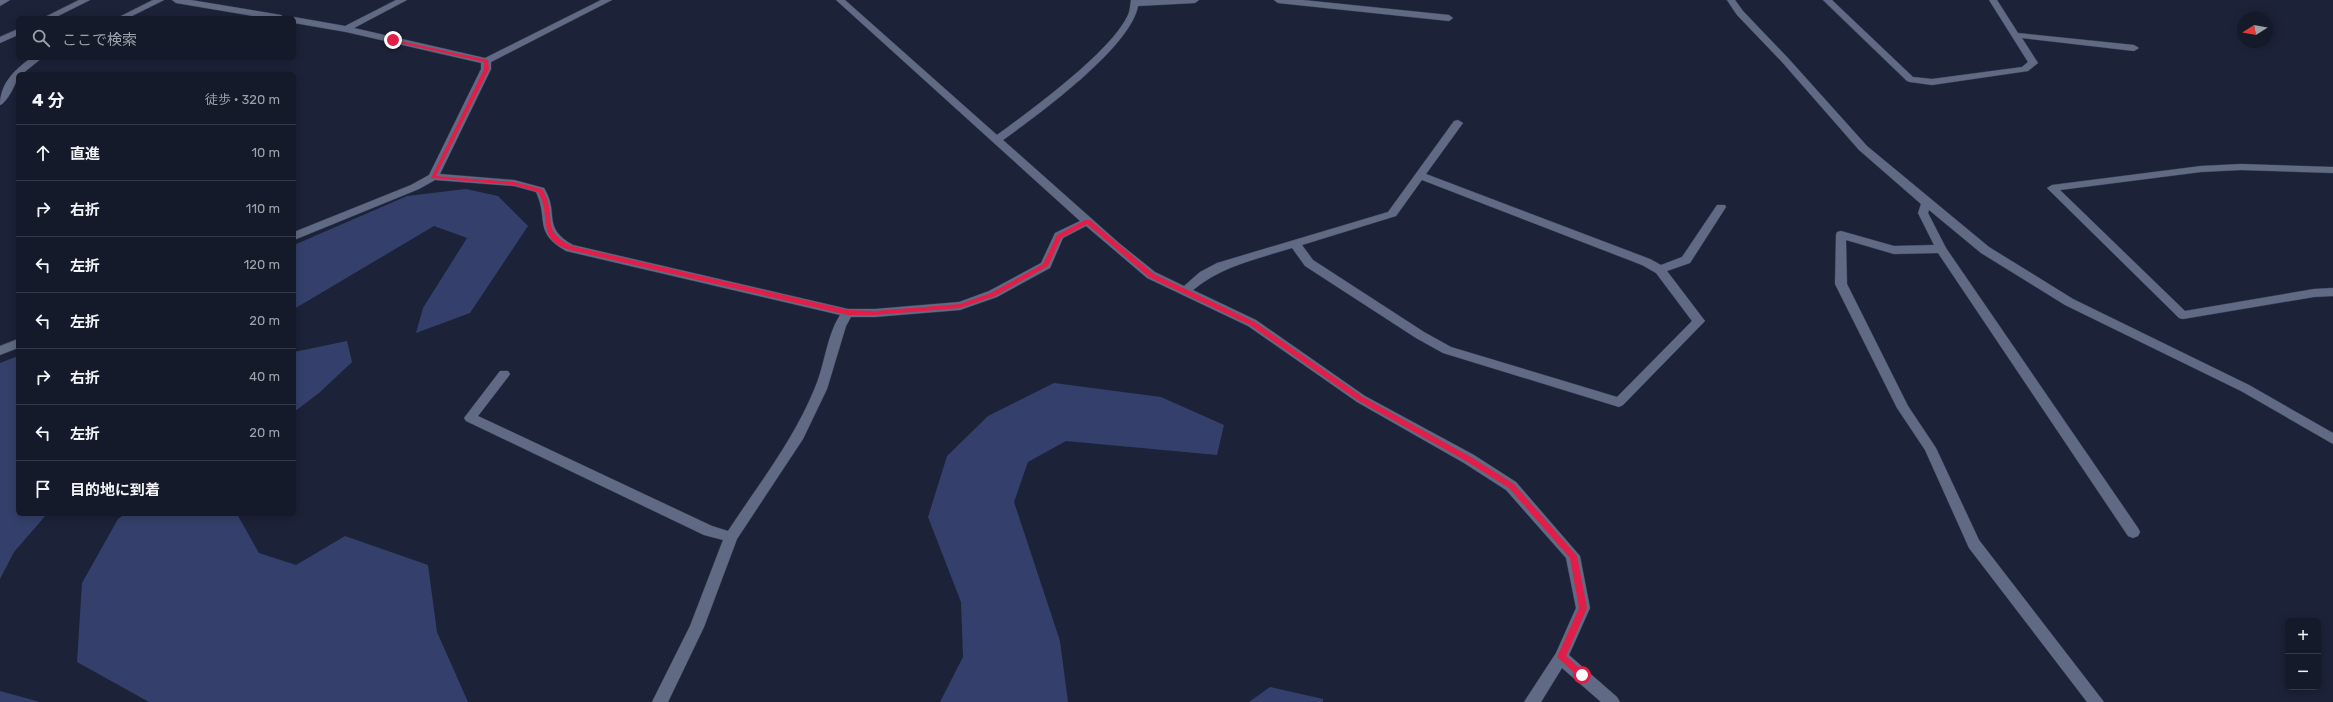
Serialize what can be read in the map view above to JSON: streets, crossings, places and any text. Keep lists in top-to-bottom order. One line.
{"north":"left","page":{"search":"ここで検索","heading":["4 分","徒歩 · 320 m"],"list":[["直進","10 m"],["右折","110 m"],["左折","120 m"],["左折","20 m"],["右折","40 m"],["左折","20 m"],"目的地に到着"],"map_buttons":["+","−"]}}
